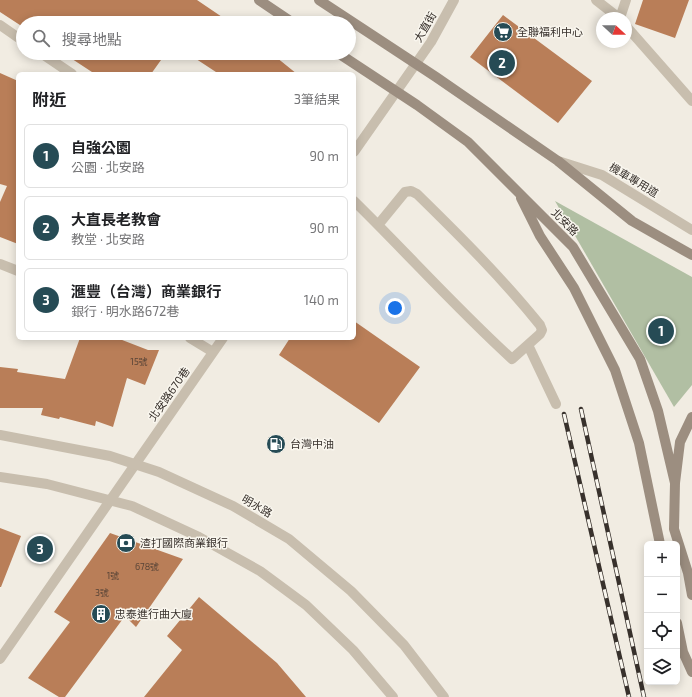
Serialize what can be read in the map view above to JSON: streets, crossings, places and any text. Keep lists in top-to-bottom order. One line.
{"streets":{"main road":["北安路"],"street":["大直街","機車專用道","北安路670巷","明水路"]},"crossings":[["北安路670巷","明水路"]],"places":{"supermarket":["全聯福利中心"],"fuel station":["台灣中油"],"bank":["渣打國際商業銀行"],"building":["忠泰進行曲大廈"]},"house_numbers":["15號","678號","1號","3號"],"north":"right","page":{"search":"搜尋地點","pins":["2","1","3"],"heading":["附近","3筆結果"],"list":[{"mark":"1","name":"自強公園","note":"公園 · 北安路","value":"90 m"},{"mark":"2","name":"大直長老教會","note":"教堂 · 北安路","value":"90 m"},{"mark":"3","name":"滙豐（台灣）商業銀行","note":"銀行 · 明水路672巷","value":"140 m"}],"map_buttons":["+","−"]}}
